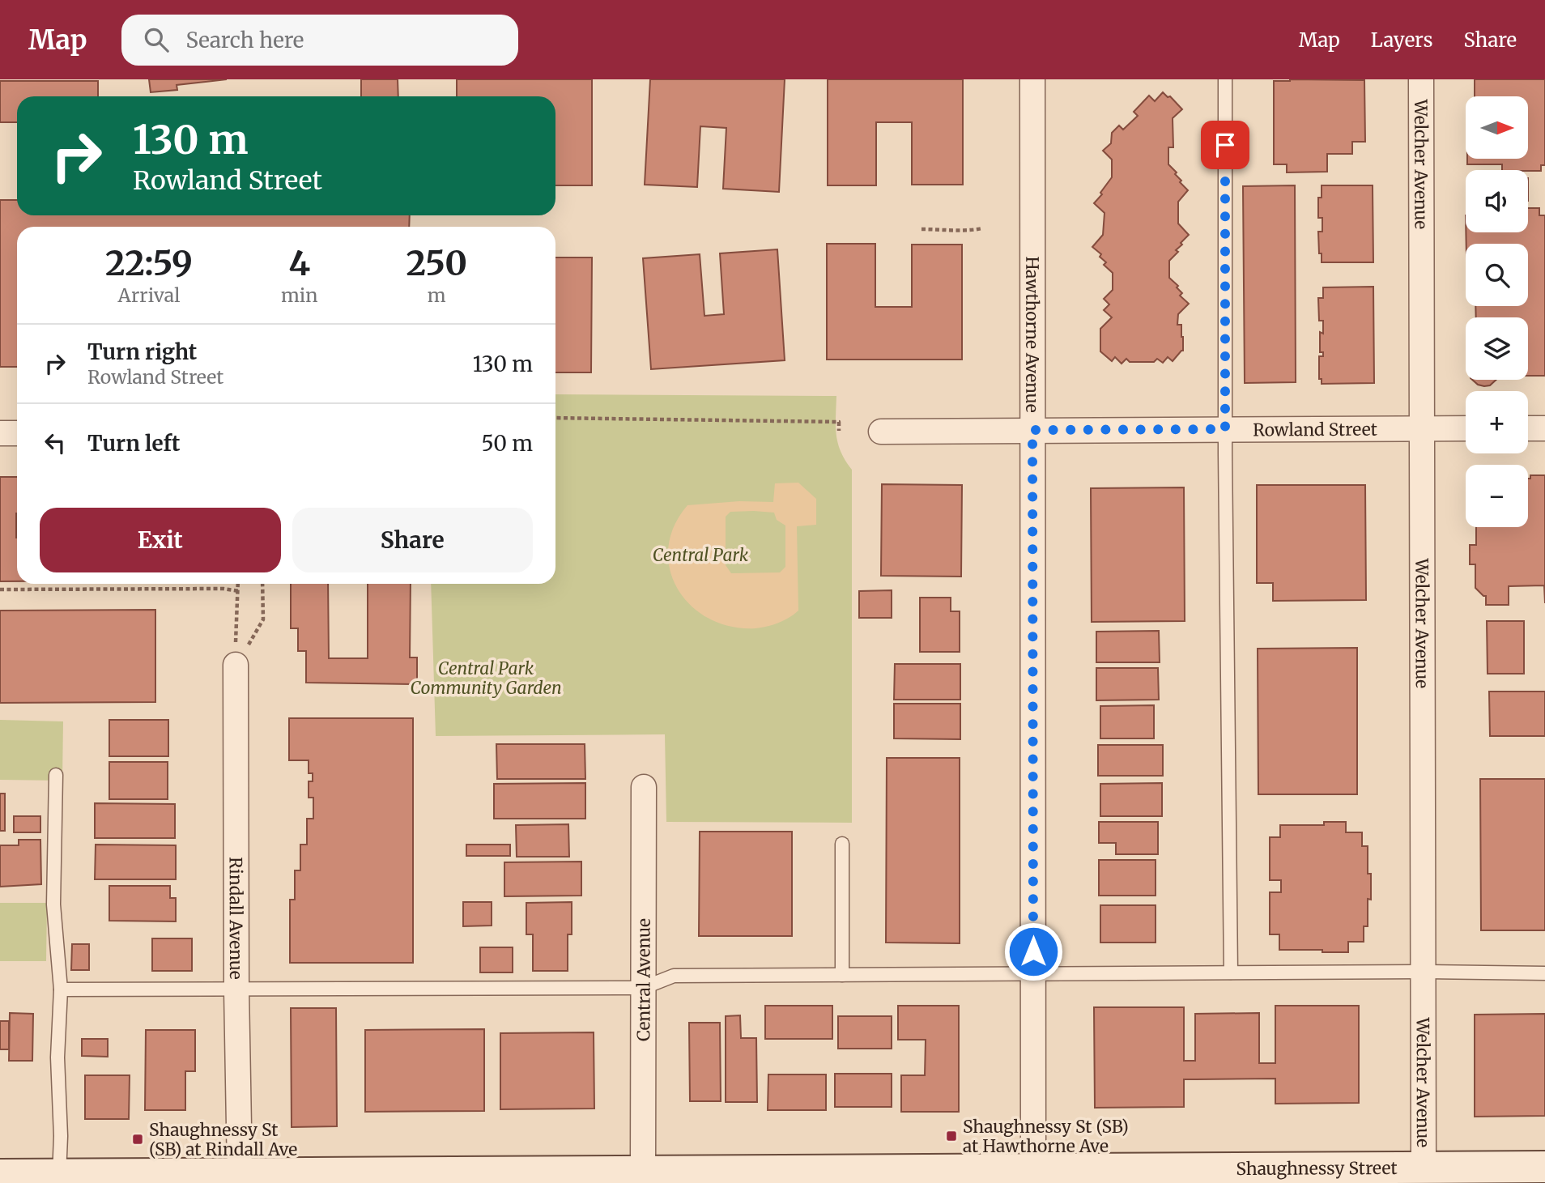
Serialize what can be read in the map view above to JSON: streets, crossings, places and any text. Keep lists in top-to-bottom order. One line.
{"streets":{"main road":["Shaughnessy Street"],"street":["Welcher Avenue","Hawthorne Avenue","Rowland Street","Rindall Avenue","Central Avenue"]},"crossings":[["Welcher Avenue","Rowland Street"],["Welcher Avenue","Shaughnessy Street"],["Hawthorne Avenue","Rowland Street"],["Hawthorne Avenue","Shaughnessy Street"],["Rindall Avenue","Shaughnessy Street"],["Central Avenue","Shaughnessy Street"]],"parks":["Central Park","Central Park Community Garden"],"places":{"transit":["Shaughnessy St (SB) at Hawthorne Ave","Shaughnessy St (SB) at Rindall Ave"]},"north":"right","page":{"header":"Map","search":"Search here","nav":["Map","Layers","Share"],"map_buttons":["+","−"],"turn":["130 m","Rowland Street"],"eta":["22:59","Arrival","4","min","250","m"],"list":[{"name":"Turn right","note":"Rowland Street","value":"130 m"},{"name":"Turn left","value":"50 m"}],"buttons":["Exit","Share"]}}
